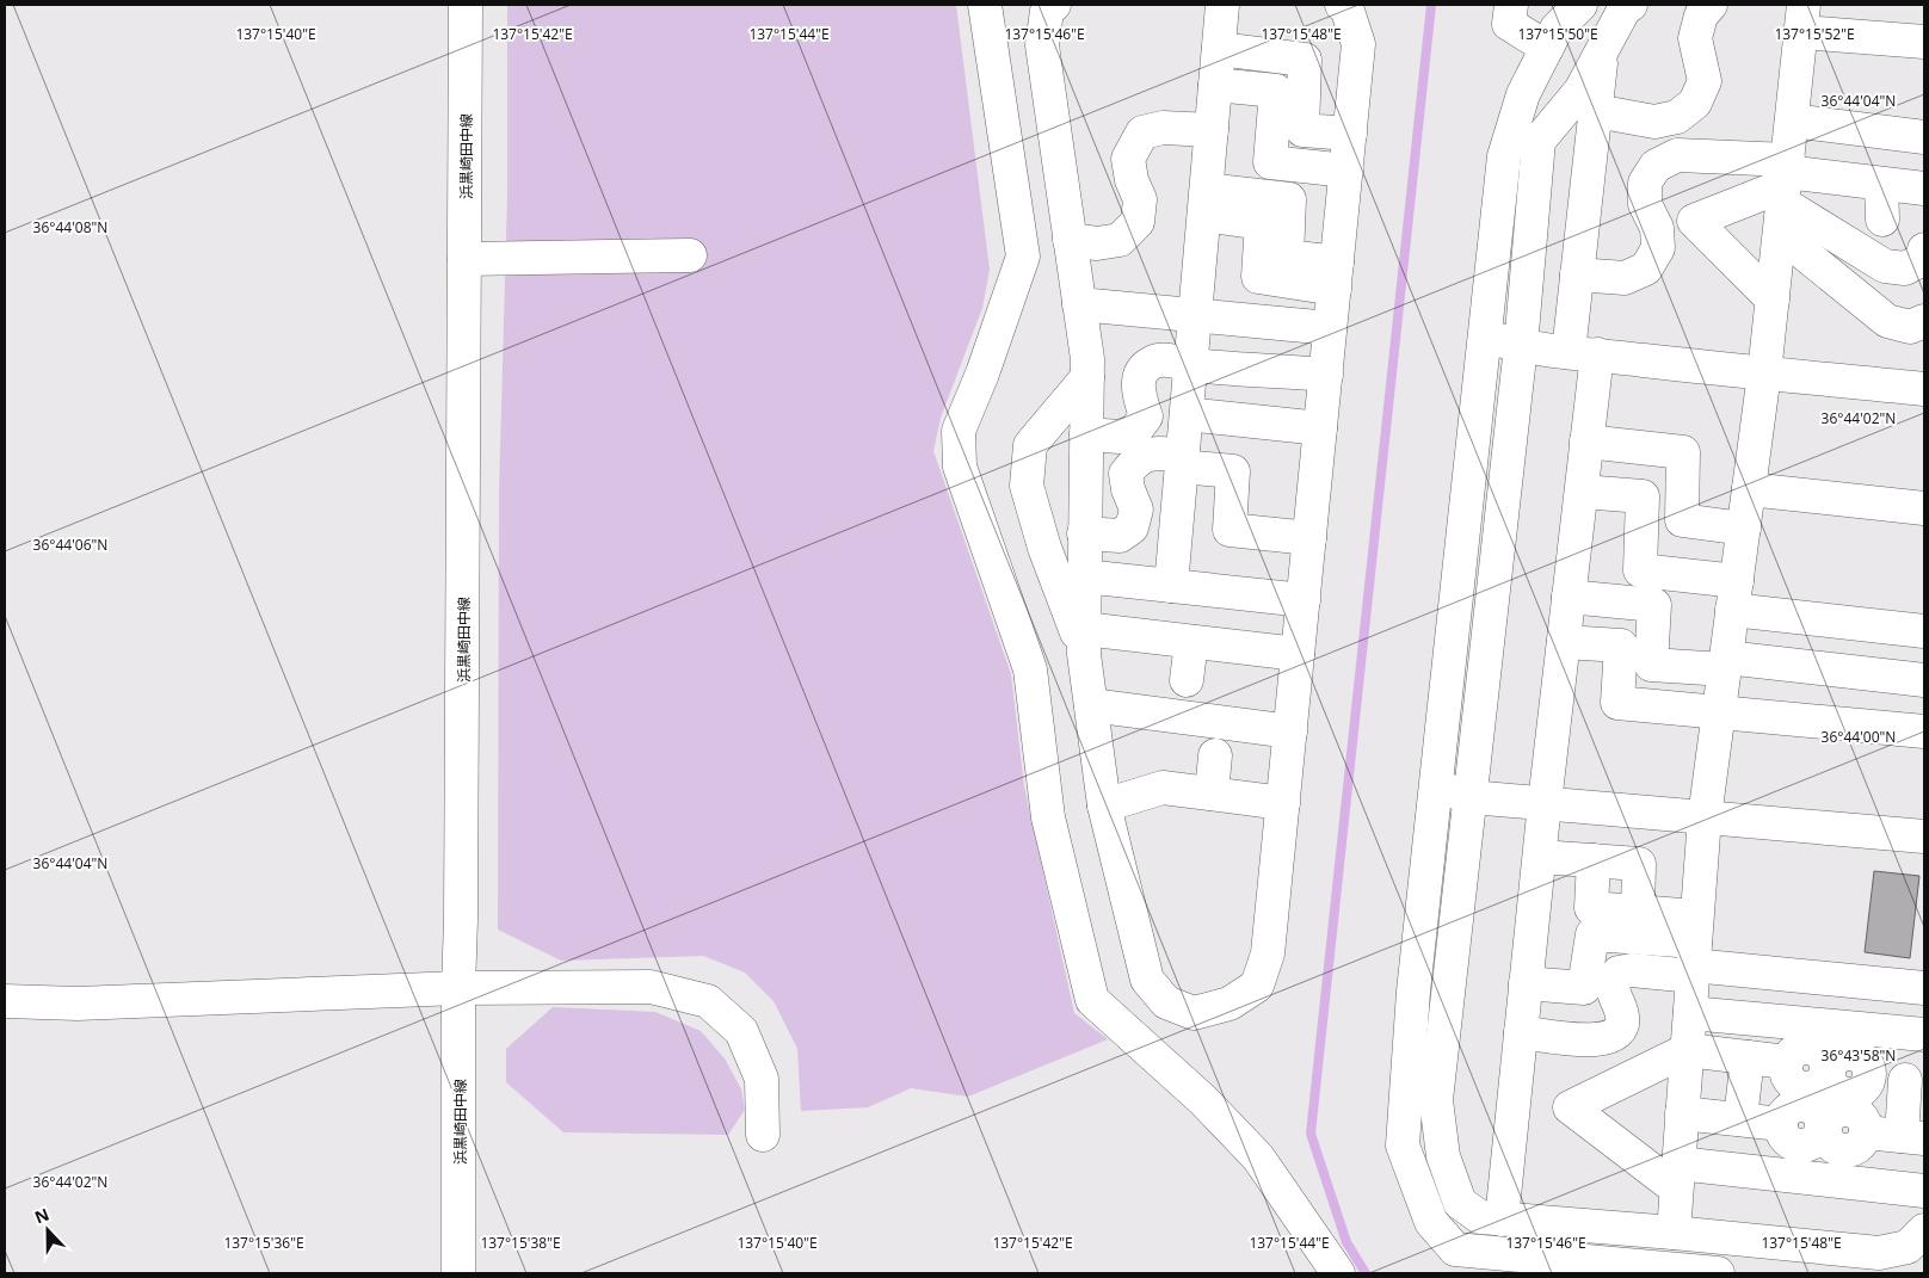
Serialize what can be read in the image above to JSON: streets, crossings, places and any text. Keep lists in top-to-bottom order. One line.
{"streets":{"street":["浜黒崎田中線"]},"north":"top","coordinates":["137°15'40\"E","137°15'42\"E","137°15'44\"E","137°15'46\"E","137°15'48\"E","137°15'50\"E","137°15'52\"E","36°44'04\"N","36°44'08\"N","36°44'02\"N","36°44'06\"N","36°44'00\"N","36°43'58\"N","137°15'36\"E","137°15'38\"E"]}
